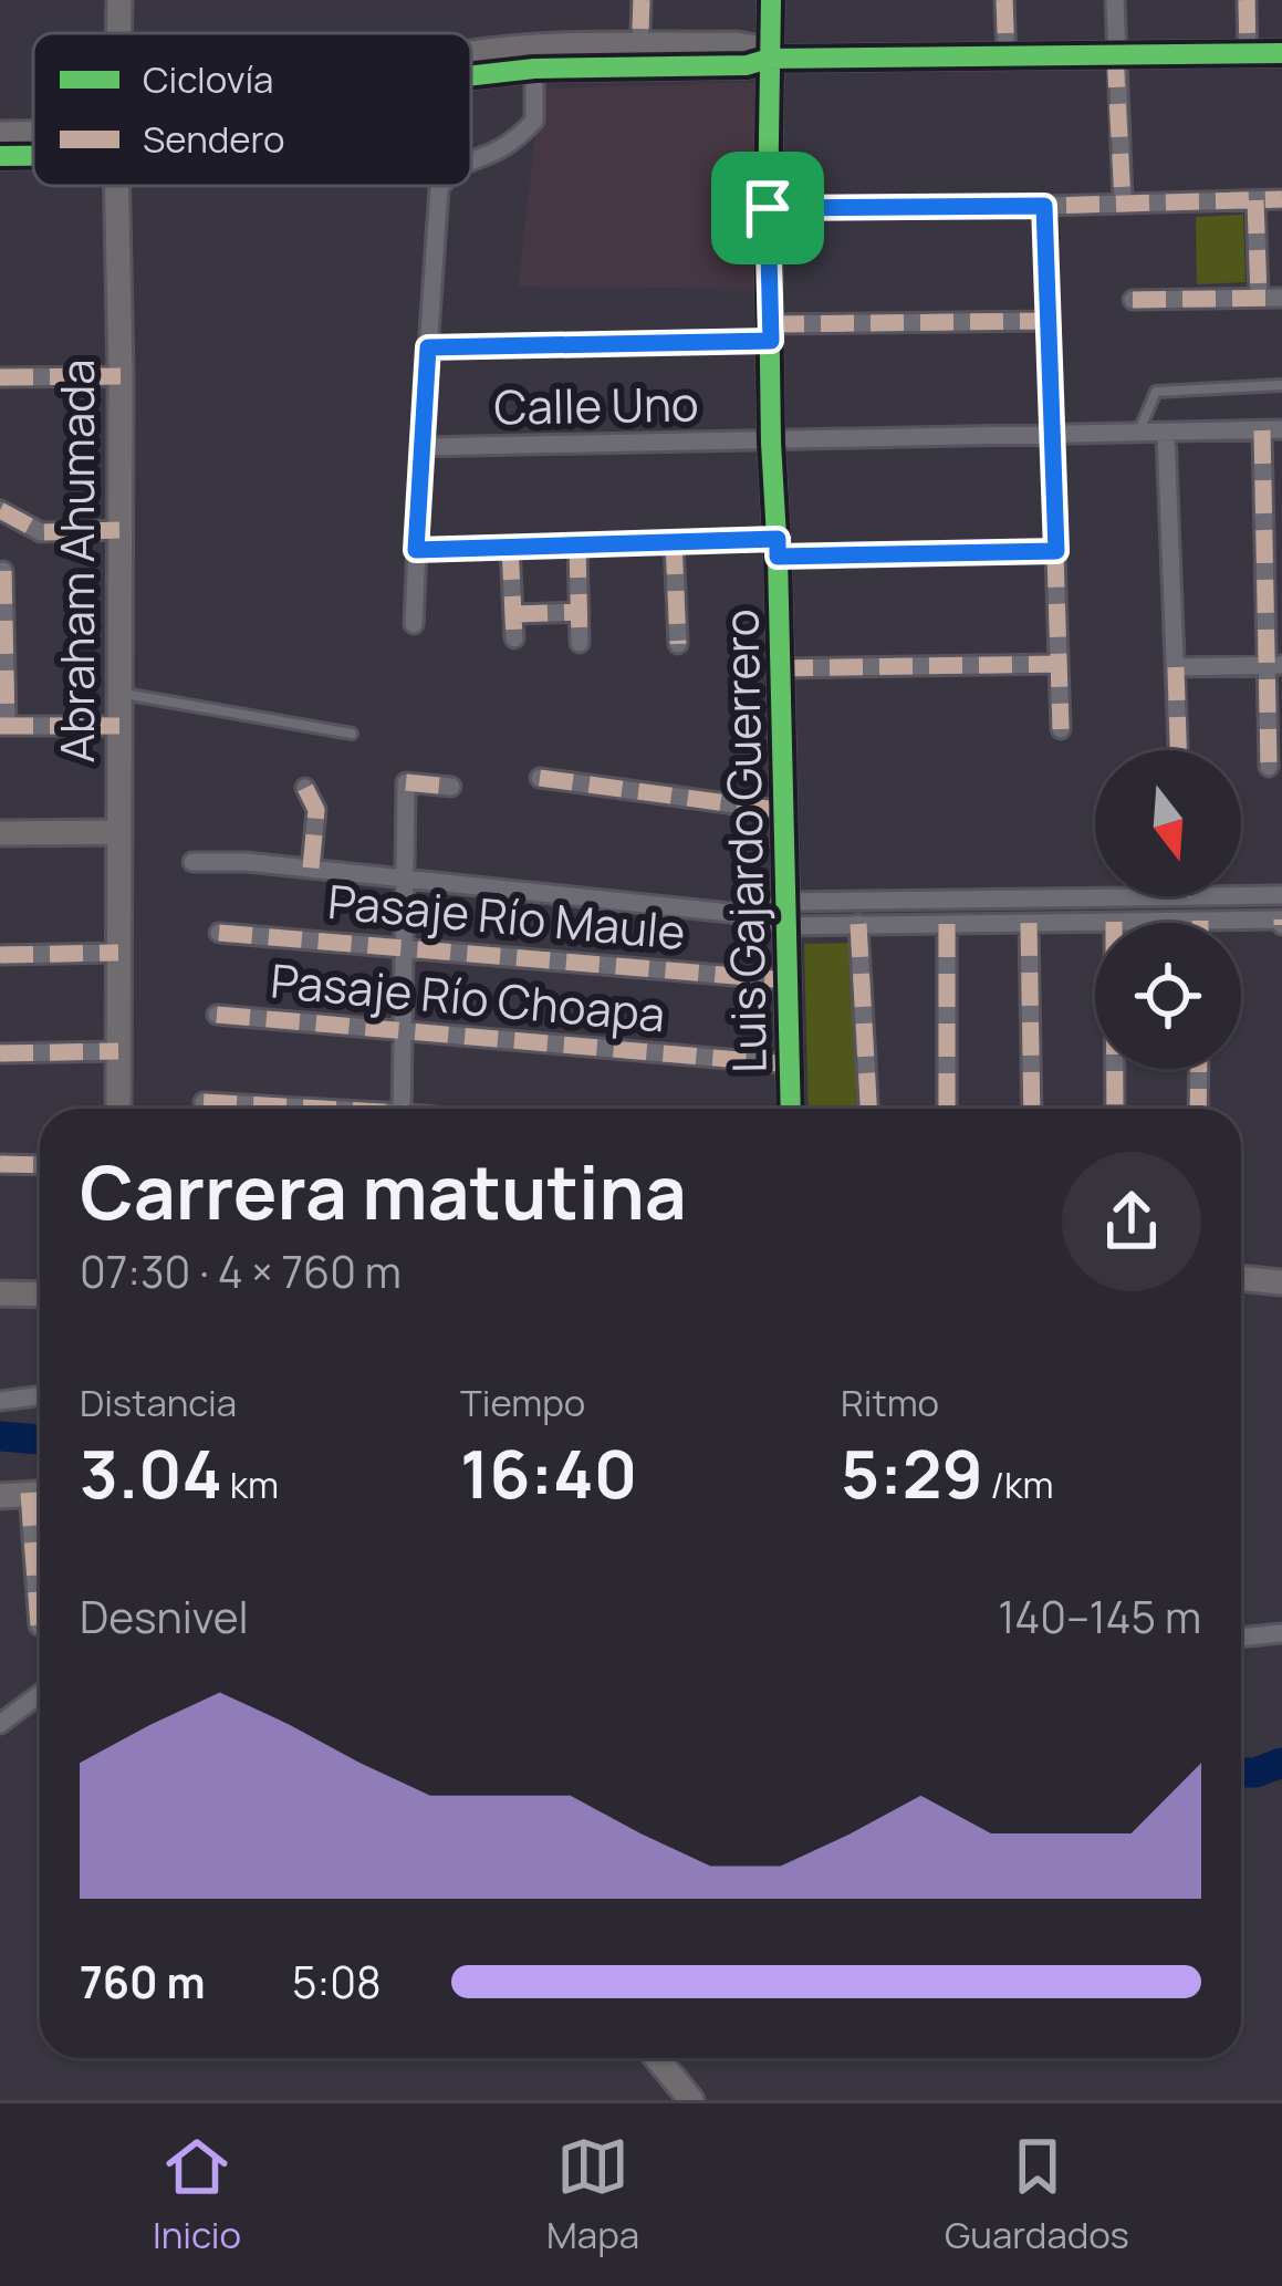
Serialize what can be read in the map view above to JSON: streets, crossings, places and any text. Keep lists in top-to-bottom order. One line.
{"streets":{"street":["Calle Uno","Abraham Ahumada","Luis Gajardo Guerrero","Pasaje Río Maule","Pasaje Río Choapa"]},"crossings":[["Calle Uno","Luis Gajardo Guerrero"],["Luis Gajardo Guerrero","Pasaje Río Maule"],["Luis Gajardo Guerrero","Pasaje Río Choapa"]],"legend":["Ciclovía","Sendero"],"north":"bottom","page":{"heading":["Carrera matutina","07:30 · 4 × 760 m"],"stats":[["Distancia","3.04 km"],["Tiempo","16:40"],["Ritmo","5:29 /km"]],"chart":["Desnivel","140–145 m"],"list":[{"name":"760 m","note":"5:08"}],"tabs":["Inicio","Mapa","Guardados"]}}
